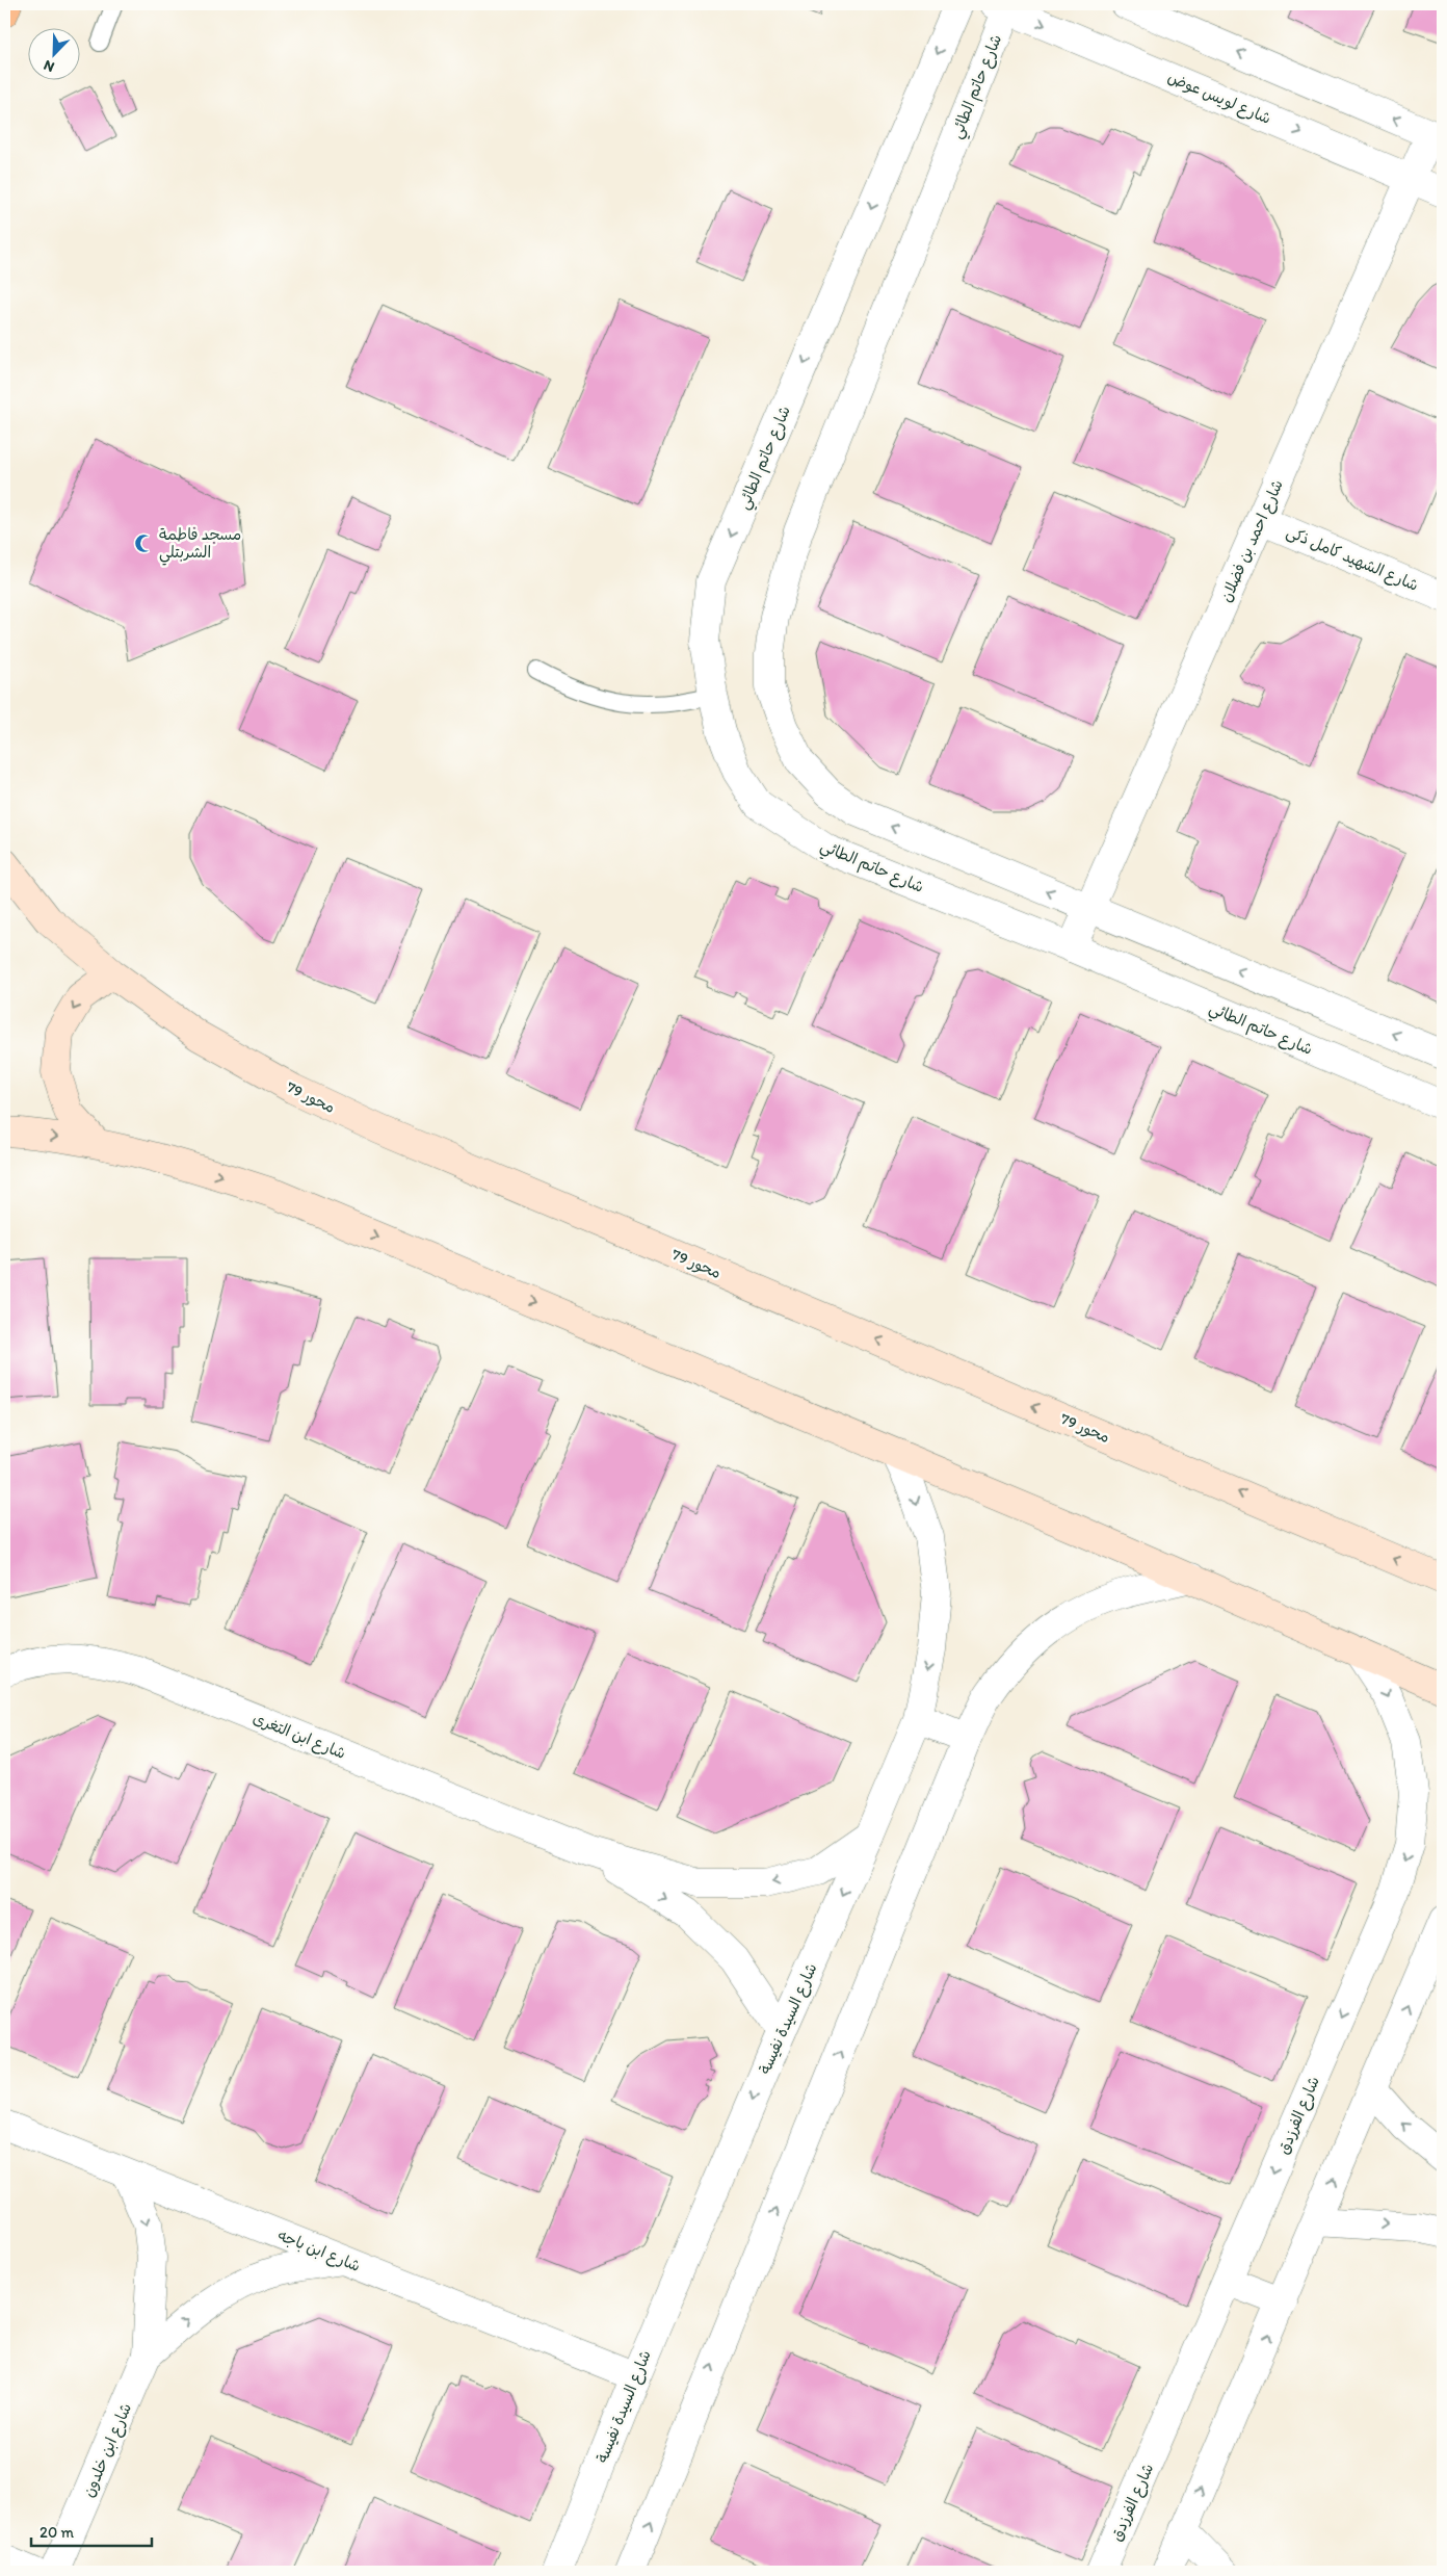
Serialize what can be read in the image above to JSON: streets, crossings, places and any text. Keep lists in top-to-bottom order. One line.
{"streets":{"main road":["محور 79"],"street":["شارع حاتم الطائي","شارع لويس عوض","شارع احمد بن فضلان","شارع الشهيد كامل ذكى","شارع ابن التغرى","شارع السيدة نفيسة","شارع الفرزدق","شارع ابن باجه","شارع ابن خلدون"]},"crossings":[["شارع حاتم الطائي","شارع لويس عوض"],["شارع حاتم الطائي","شارع احمد بن فضلان"],["شارع لويس عوض","شارع احمد بن فضلان"],["شارع احمد بن فضلان","شارع الشهيد كامل ذكى"],["شارع ابن التغرى","شارع السيدة نفيسة"],["شارع السيدة نفيسة","شارع ابن باجه"],["شارع ابن باجه","شارع ابن خلدون"]],"places":{"mosque":["مسجد فاطمة الشربتلي"]},"scale_bar":"20 m","north":"bottom left"}
